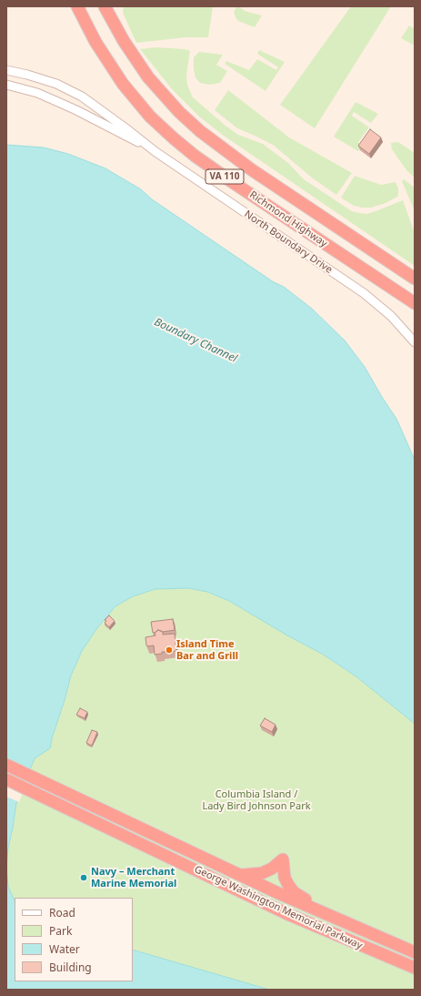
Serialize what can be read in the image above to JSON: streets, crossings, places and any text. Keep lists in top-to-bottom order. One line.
{"streets":{"highway":["VA 110","Richmond Highway","George Washington Memorial Parkway"],"street":["North Boundary Drive"]},"water":["Boundary Channel"],"parks":["Columbia Island / Lady Bird Johnson Park"],"places":["Island Time Bar and Grill","Navy – Merchant Marine Memorial"],"legend":["Road","Park","Water","Building"]}
